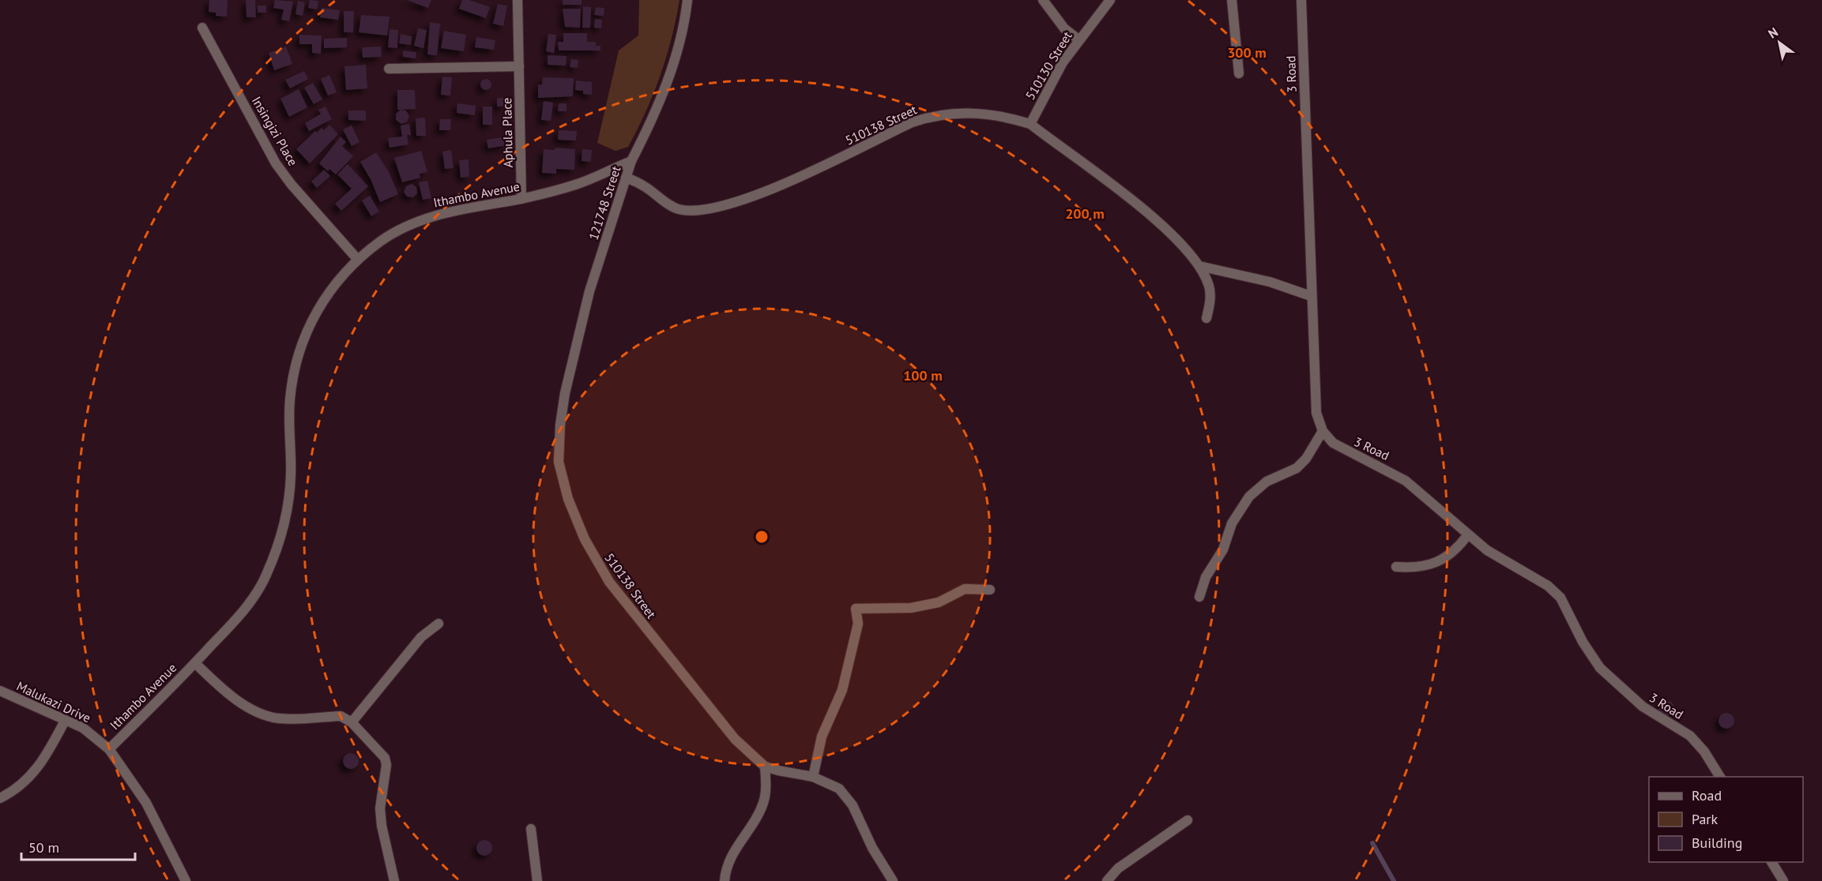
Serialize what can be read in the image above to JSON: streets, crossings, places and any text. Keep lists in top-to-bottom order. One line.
{"streets":{"street":["510130 Street","3 Road","510138 Street","Insingizi Place","Aphula Place","Ithambo Avenue","121748 Street","Malukazi Drive"]},"crossings":[["510130 Street","510138 Street"],["510138 Street","121748 Street"],["Insingizi Place","Ithambo Avenue"],["Aphula Place","Ithambo Avenue"],["Ithambo Avenue","121748 Street"],["Ithambo Avenue","Malukazi Drive"]],"legend":["Road","Park","Building"],"scale_bar":"50 m","north":"top left","rings":["300 m","200 m","100 m"]}
